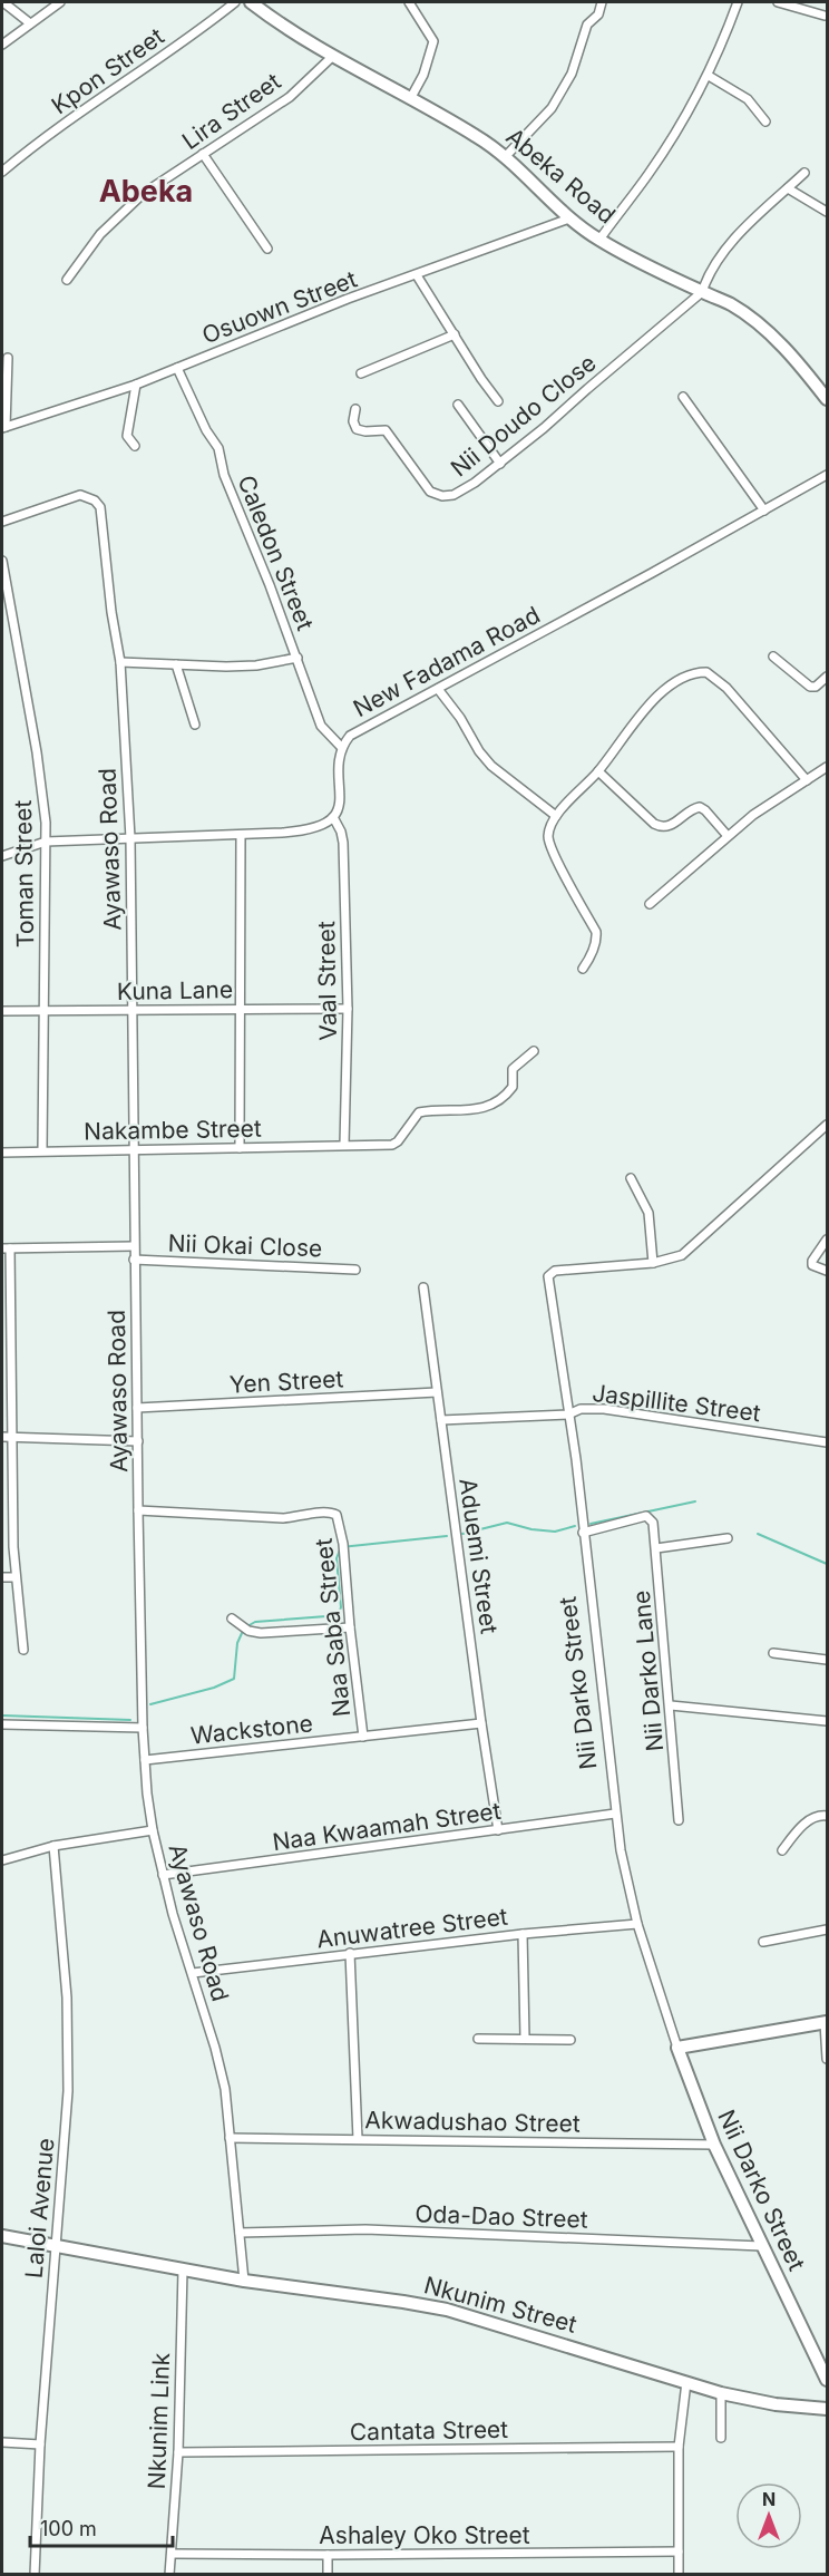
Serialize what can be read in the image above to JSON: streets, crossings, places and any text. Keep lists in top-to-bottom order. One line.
{"streets":{"street":["Kpon Street","Lira Street","Abeka Road","Osuown Street","Nii Doudo Close","Caledon Street","New Fadama Road","Ayawaso Road","Toman Street","Vaal Street","Kuna Lane","Nakambe Street","Nii Okai Close","Yen Street","Jaspillite Street","Aduemi Street","Naa Saba Street","Nii Darko Lane","Nii Darko Street","Wackstone","Naa Kwaamah Street","Anuwatree Street","Akwadushao Street","Laloi Avenue","Oda-Dao Street","Nkunim Street","Nkunim Link","Cantata Street","Ashaley Oko Street"]},"crossings":[["Lira Street","Abeka Road"],["Abeka Road","Osuown Street"],["Abeka Road","Nii Doudo Close"],["Osuown Street","Caledon Street"],["Caledon Street","New Fadama Road"],["New Fadama Road","Vaal Street"],["Ayawaso Road","Kuna Lane"],["Ayawaso Road","Nakambe Street"],["Ayawaso Road","Nii Okai Close"],["Ayawaso Road","Yen Street"],["Ayawaso Road","Naa Saba Street"],["Ayawaso Road","Wackstone"],["Ayawaso Road","Naa Kwaamah Street"],["Ayawaso Road","Anuwatree Street"],["Ayawaso Road","Akwadushao Street"],["Ayawaso Road","Oda-Dao Street"],["Ayawaso Road","Nkunim Street"],["Toman Street","Kuna Lane"],["Toman Street","Nakambe Street"],["Vaal Street","Kuna Lane"],["Vaal Street","Nakambe Street"],["Yen Street","Aduemi Street"],["Jaspillite Street","Aduemi Street"],["Jaspillite Street","Nii Darko Street"],["Aduemi Street","Wackstone"],["Aduemi Street","Naa Kwaamah Street"],["Naa Saba Street","Wackstone"],["Nii Darko Lane","Nii Darko Street"],["Nii Darko Street","Naa Kwaamah Street"],["Nii Darko Street","Anuwatree Street"],["Nii Darko Street","Akwadushao Street"],["Nii Darko Street","Oda-Dao Street"],["Laloi Avenue","Nkunim Street"],["Nkunim Street","Nkunim Link"],["Nkunim Link","Cantata Street"],["Nkunim Link","Ashaley Oko Street"]],"districts":["Abeka"],"scale_bar":"100 m","north":"top"}
